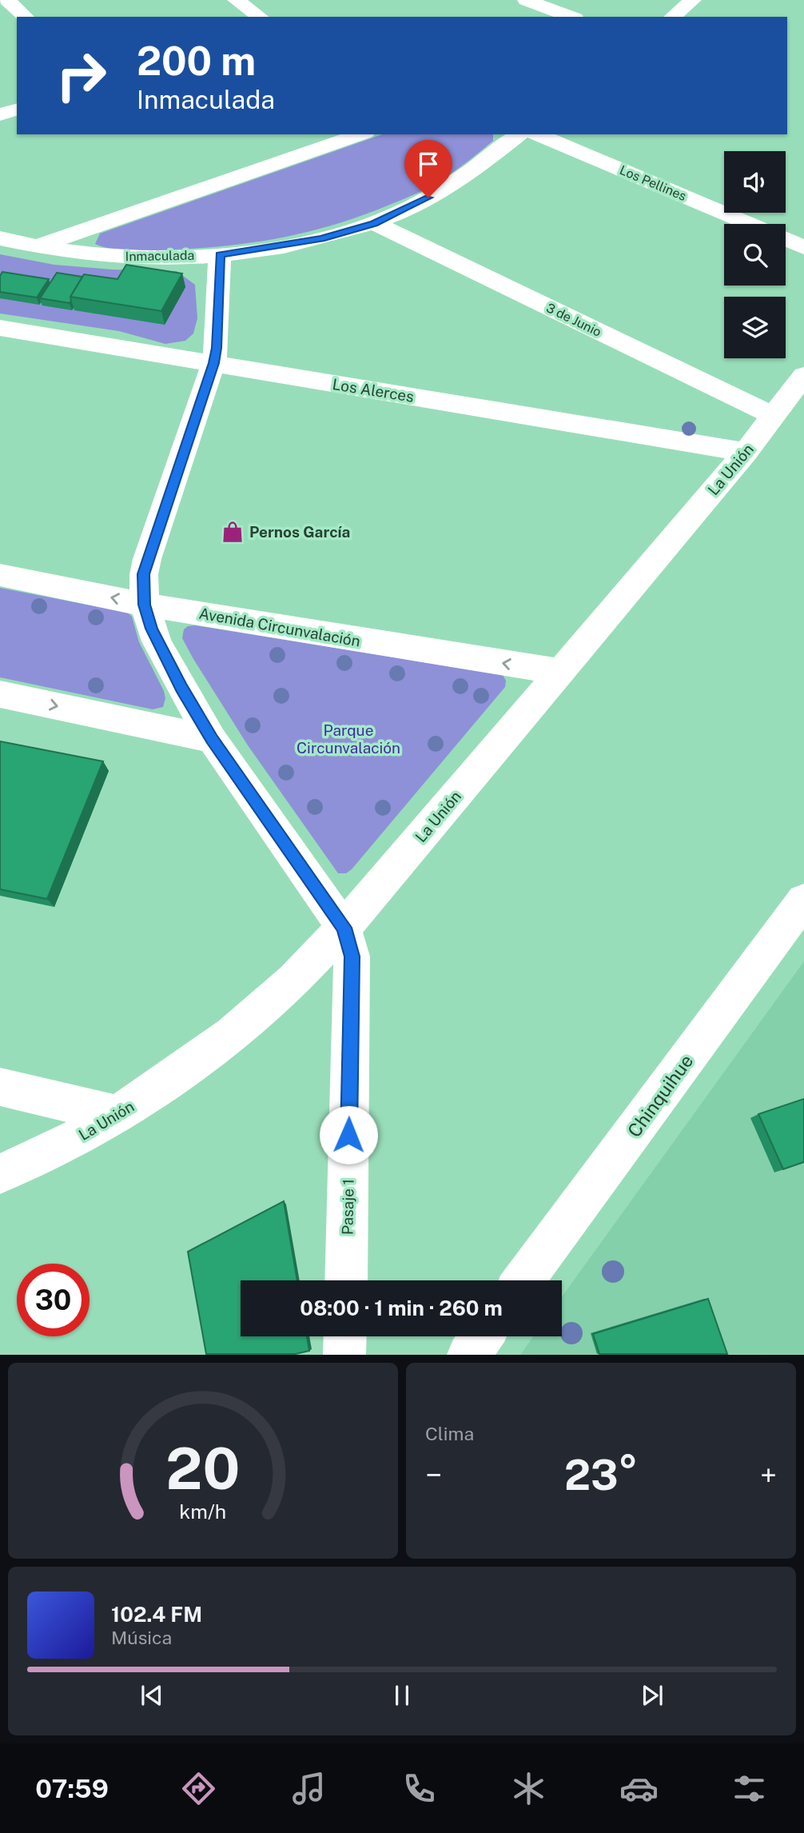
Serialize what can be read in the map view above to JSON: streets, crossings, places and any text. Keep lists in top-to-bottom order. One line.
{"streets":{"street":["Los Pellines","Inmaculada","3 de Junio","Los Alerces","La Unión","Avenida Circunvalación","Chinquihue","Pasaje 1"]},"crossings":[["Inmaculada","3 de Junio"],["Inmaculada","Pasaje 1"],["3 de Junio","La Unión"],["Los Alerces","La Unión"],["Los Alerces","Pasaje 1"],["La Unión","Avenida Circunvalación"],["La Unión","Pasaje 1"],["Avenida Circunvalación","Pasaje 1"]],"parks":["Parque Circunvalación"],"places":{"shop":["Pernos García"]},"page":{"turn":["200 m","Inmaculada"],"limit":"30","trip":"08:00 · 1 min · 260 m","tile":"Clima","heat":["−","23°","+"],"song":["102.4 FM","Música"],"tabs":"07:59","gauge":["20","km/h"]}}
